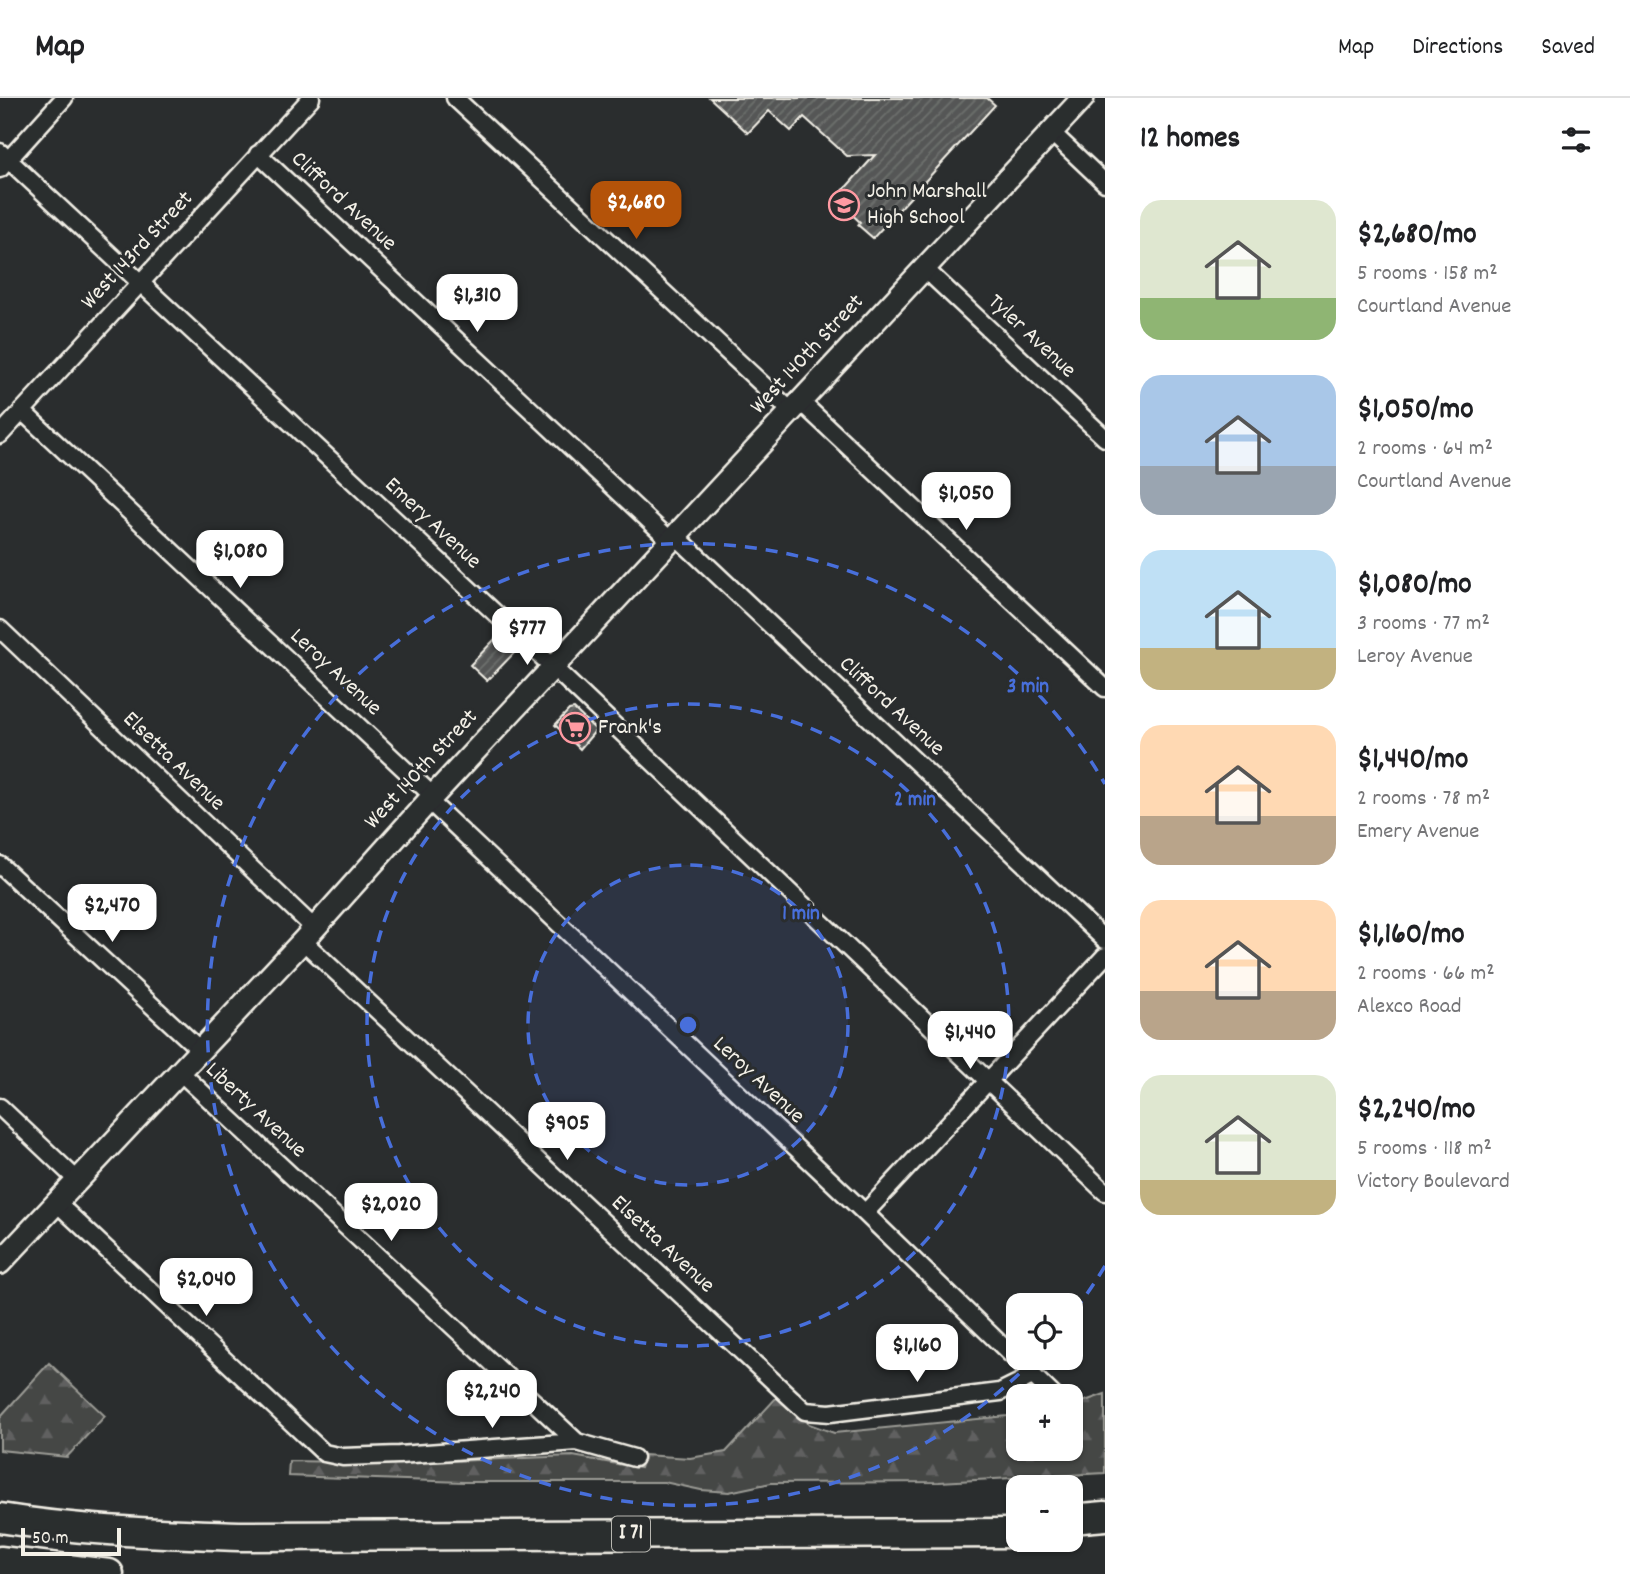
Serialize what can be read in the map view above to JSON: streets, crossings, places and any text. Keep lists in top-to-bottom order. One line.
{"streets":{"highway":["I 71"],"street":["Clifford Avenue","West 143rd Street","Tyler Avenue","West 140th Street","Emery Avenue","Leroy Avenue","Elsetta Avenue","Liberty Avenue"]},"crossings":[["Clifford Avenue","West 143rd Street"],["Clifford Avenue","West 140th Street"],["West 143rd Street","Emery Avenue"],["West 143rd Street","Leroy Avenue"],["Tyler Avenue","West 140th Street"],["West 140th Street","Emery Avenue"],["West 140th Street","Leroy Avenue"],["West 140th Street","Elsetta Avenue"],["West 140th Street","Liberty Avenue"],["Leroy Avenue","Elsetta Avenue"]],"places":{"school or university":["John Marshall High School"],"supermarket":["Frank's"]},"scale_bar":"50 m","page":{"header":"Map","nav":["Map","Directions","Saved"],"heading":"12 homes","price":["$2,680","$1,310","$1,050","$1,080","$777","$2,470","$1,440","$905","$2,020","$2,040","$1,160","$2,240"],"list":[{"name":"$2,680/mo","note":"5 rooms · 158 m² · Courtland Avenue"},{"name":"$1,050/mo","note":"2 rooms · 64 m² · Courtland Avenue"},{"name":"$1,080/mo","note":"3 rooms · 77 m² · Leroy Avenue"},{"name":"$1,440/mo","note":"2 rooms · 78 m² · Emery Avenue"},{"name":"$1,160/mo","note":"2 rooms · 66 m² · Alexco Road"},{"name":"$2,240/mo","note":"5 rooms · 118 m² · Victory Boulevard"}],"map_buttons":["+","−"],"scale":"50 m"},"rings":["3 min","2 min","1 min"]}
